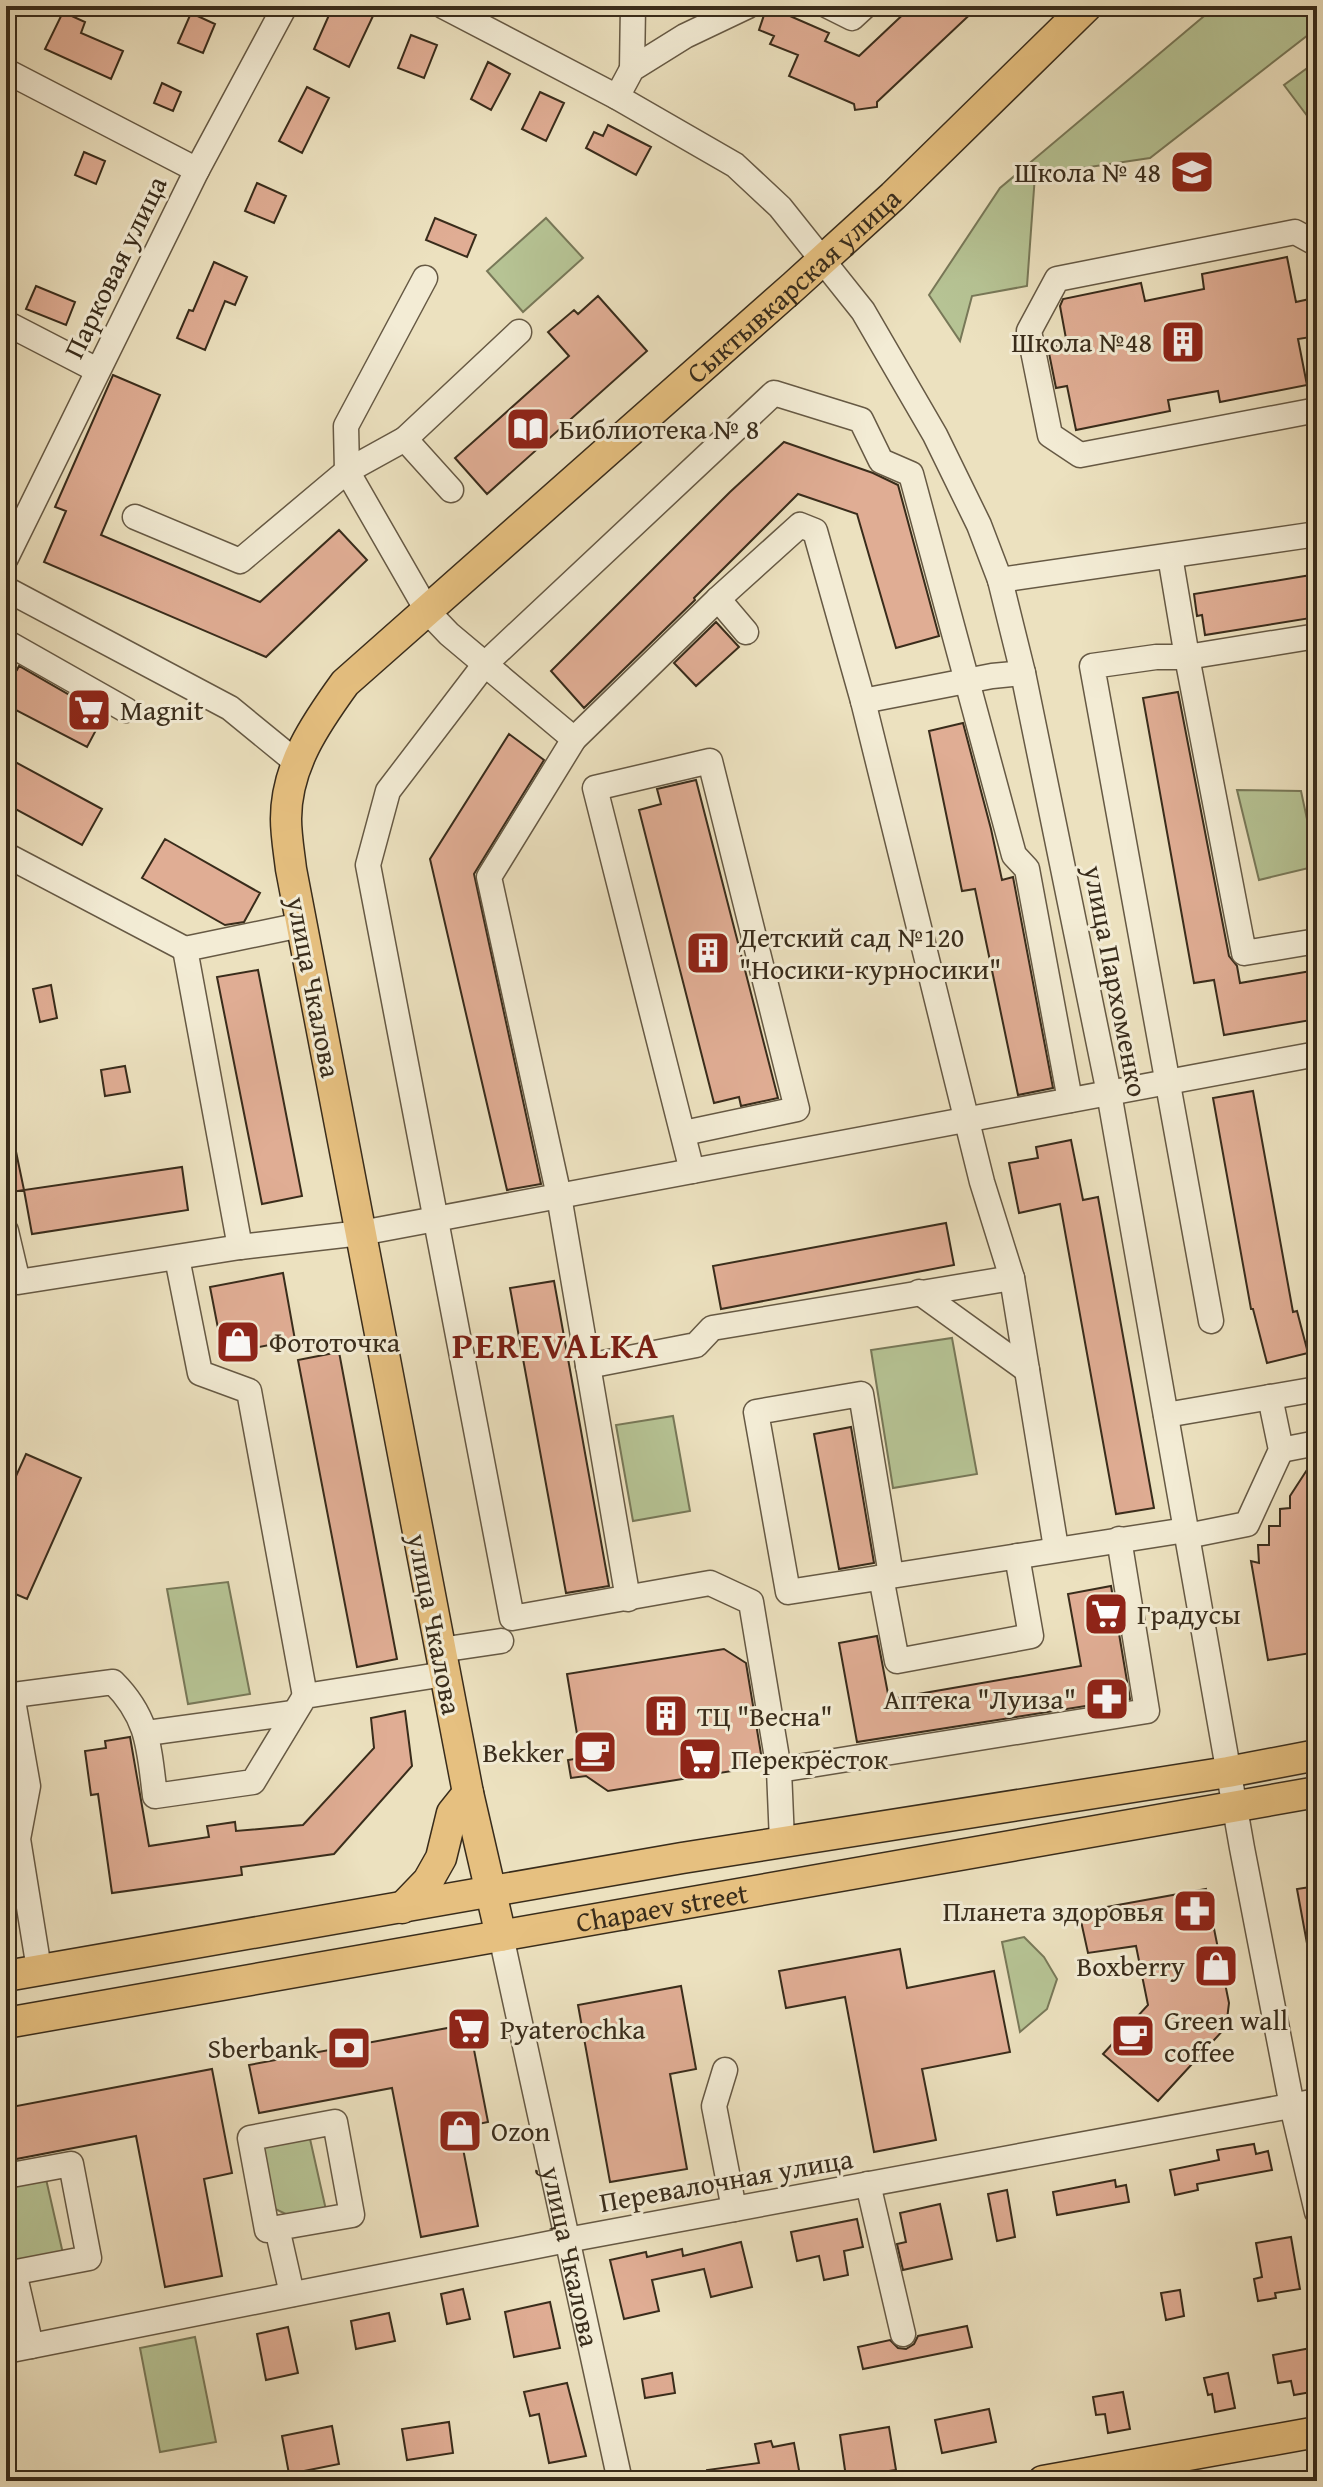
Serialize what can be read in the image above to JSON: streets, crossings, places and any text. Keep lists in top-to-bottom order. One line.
{"streets":{"main road":["Сыктывкарская улица","улица Чкалова","Chapaev street"],"street":["Парковая улица","улица Пархоменко","Перевалочная улица"]},"crossings":[["Сыктывкарская улица","улица Пархоменко"],["Сыктывкарская улица","улица Чкалова"],["улица Пархоменко","Chapaev street"],["улица Пархоменко","Перевалочная улица"],["улица Чкалова","Chapaev street"],["улица Чкалова","Перевалочная улица"]],"districts":["PEREVALKA"],"places":{"school or university":["Школа № 48"],"building":["Школа №48","Детский сад №120 \"Носики-курносики\"","ТЦ \"Весна\""],"library":["Библиотека № 8"],"supermarket":["Magnit","Градусы","Перекрёсток","Pyaterochka"],"shop":["Фототочка","Boxberry","Ozon"],"pharmacy":["Аптека \"Луиза\"","Планета здоровья"],"cafe":["Bekker","Green wall coffee"],"bank":["Sberbank"]}}
